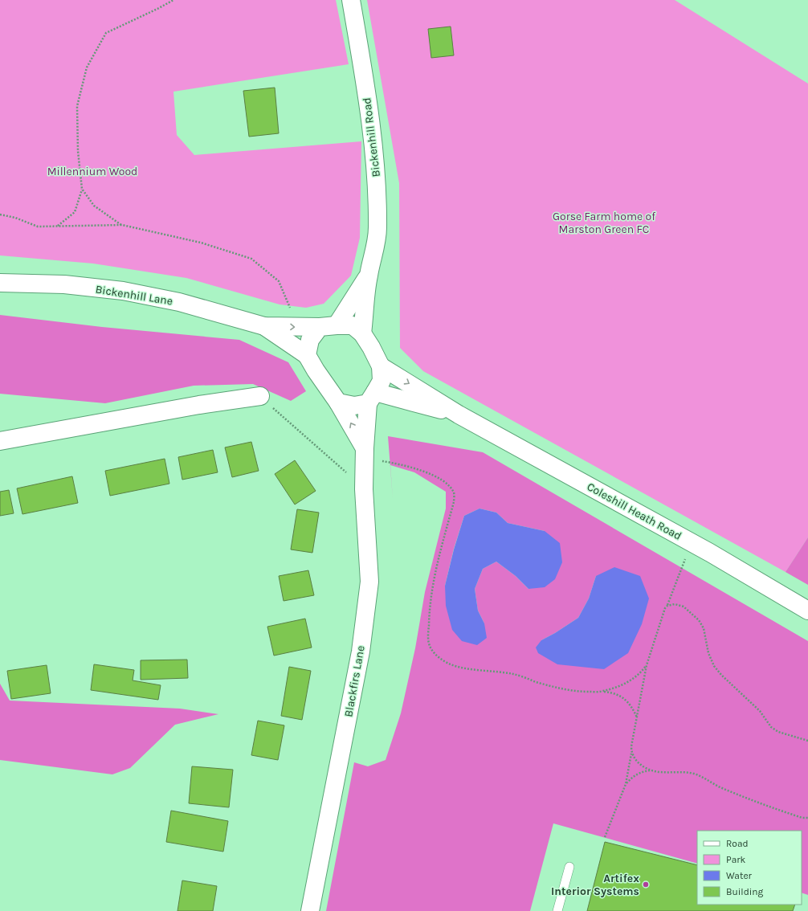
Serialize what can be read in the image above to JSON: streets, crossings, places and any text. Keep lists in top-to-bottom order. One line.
{"streets":{"street":["Bickenhill Road","Bickenhill Lane","Coleshill Heath Road","Blackfirs Lane"]},"crossings":[["Bickenhill Road","Bickenhill Lane"],["Bickenhill Road","Coleshill Heath Road"],["Bickenhill Road","Blackfirs Lane"],["Bickenhill Lane","Coleshill Heath Road"],["Bickenhill Lane","Blackfirs Lane"],["Coleshill Heath Road","Blackfirs Lane"]],"parks":["Millennium Wood","Gorse Farm home of Marston Green FC"],"places":["Artifex Interior Systems"],"legend":["Road","Park","Water","Building"]}
